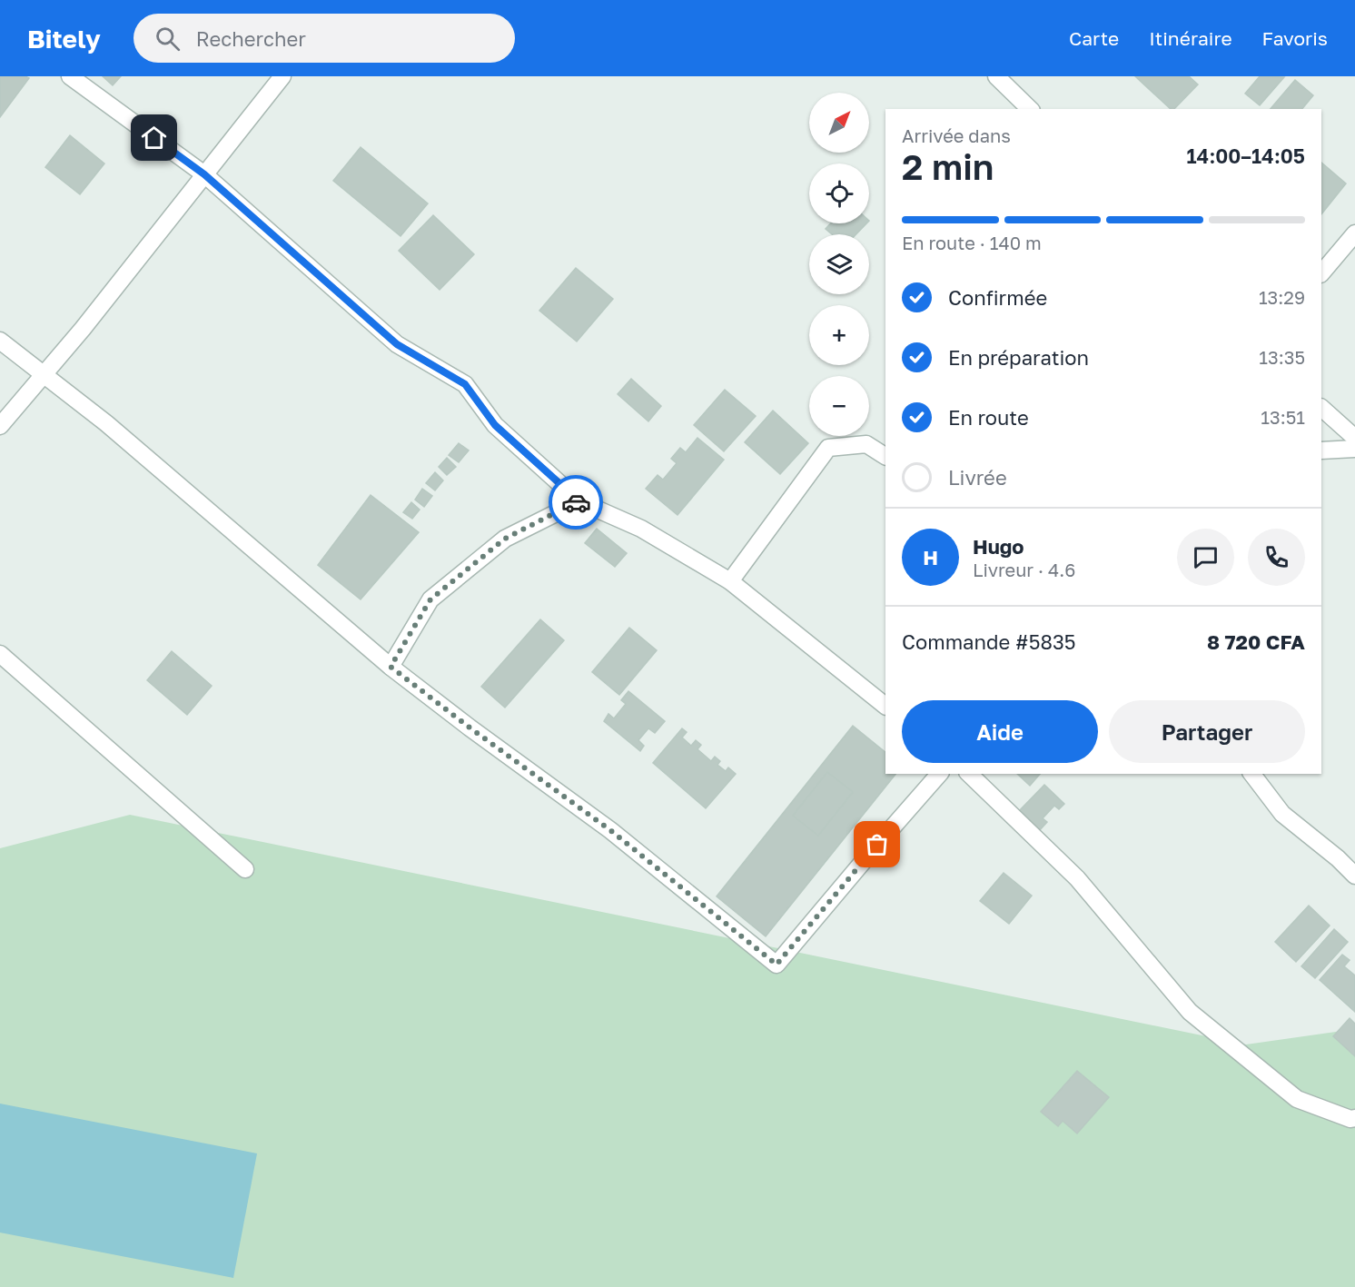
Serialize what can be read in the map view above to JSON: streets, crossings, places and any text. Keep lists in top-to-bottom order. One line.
{"north":"top right","page":{"header":"Bitely","search":"Rechercher","nav":["Carte","Itinéraire","Favoris"],"map_buttons":["+","−"],"heading":["2 min","Arrivée dans","14:00–14:05"],"panel":["Hugo","Livreur · 4.6","Commande #5835","8 720 CFA"],"bar":"En route · 140 m","list":[["Confirmée","13:29"],["En préparation","13:35"],["En route","13:51"],"Livrée"],"round":"H","buttons":["Aide","Partager"]}}
